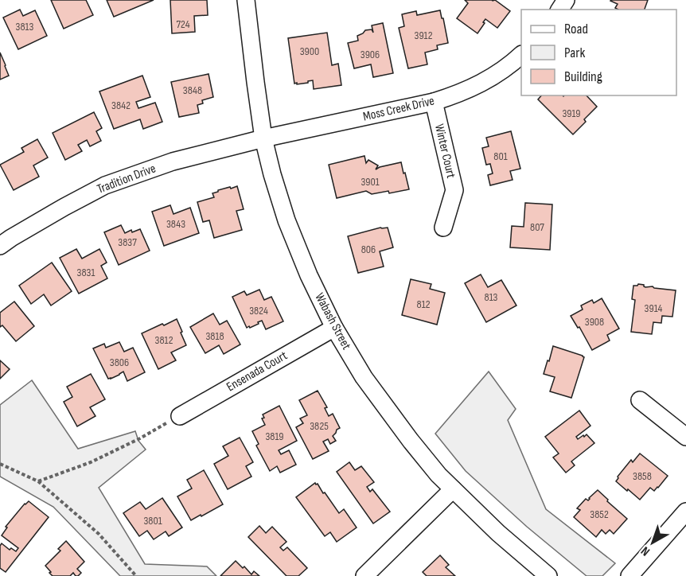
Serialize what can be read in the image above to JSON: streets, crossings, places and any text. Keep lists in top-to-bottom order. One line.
{"streets":{"street":["Moss Creek Drive","Winter Court","Tradition Drive","Wabash Street","Ensenada Court"]},"crossings":[["Moss Creek Drive","Winter Court"],["Moss Creek Drive","Tradition Drive"],["Moss Creek Drive","Wabash Street"],["Tradition Drive","Wabash Street"],["Wabash Street","Ensenada Court"]],"house_numbers":["724","3813","3912","3900","3906","3848","3842","3919","801","3901","3843","807","3837","806","3831","813","812","3914","3824","3908","3818","3812","3806","3825","3819","3858","3852","3801"],"legend":["Road","Park","Building"],"north":"bottom left"}
